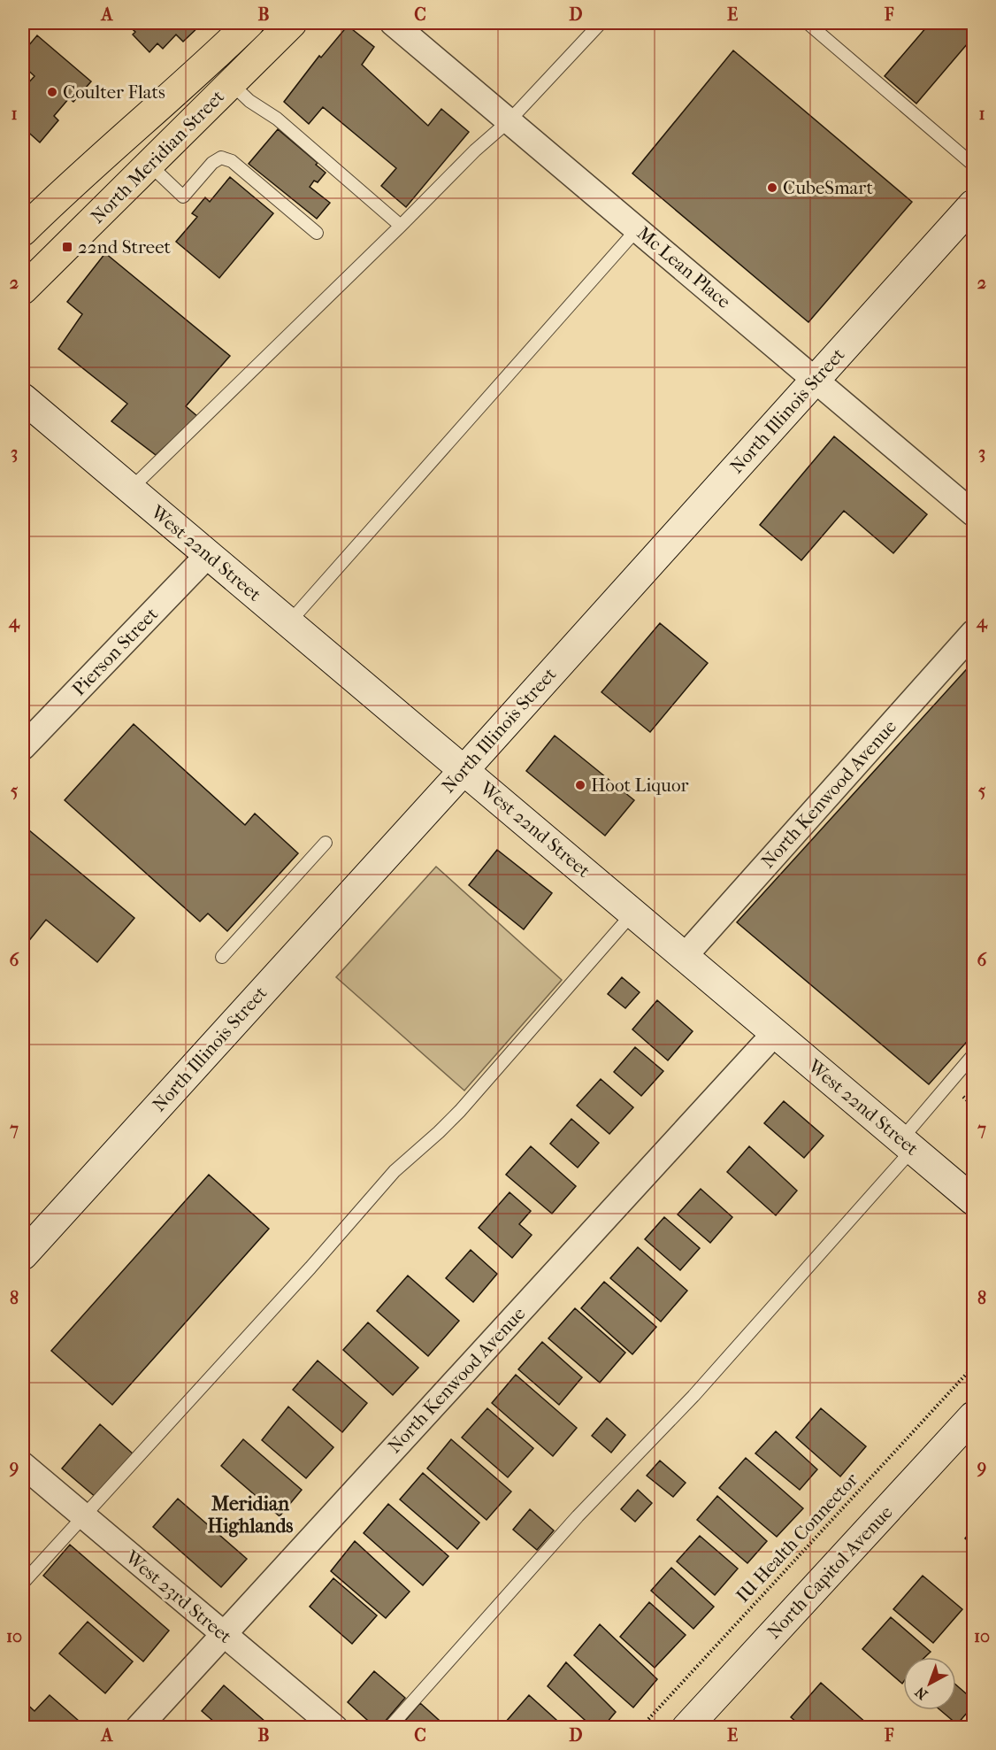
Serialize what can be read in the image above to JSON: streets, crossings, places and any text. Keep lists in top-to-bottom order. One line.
{"streets":{"main road":["North Meridian Street","North Illinois Street","West 22nd Street","North Capitol Avenue"],"street":["Mc Lean Place","Pierson Street","North Kenwood Avenue","West 23rd Street"],"path":["IU Health Connector"]},"crossings":[["Mc Lean Place","North Illinois Street"],["North Illinois Street","West 22nd Street"],["West 22nd Street","Pierson Street"],["West 22nd Street","North Kenwood Avenue"],["North Kenwood Avenue","West 23rd Street"]],"districts":["Meridian Highlands"],"places":{"other":["Coulter Flats","CubeSmart","Hoot Liquor"],"transit":["22nd Street"]},"north":"bottom left","grid":{"columns":["A","B","C","D","E","F"],"rows":["1","2","3","4","5","6","7","8","9","10"]}}
